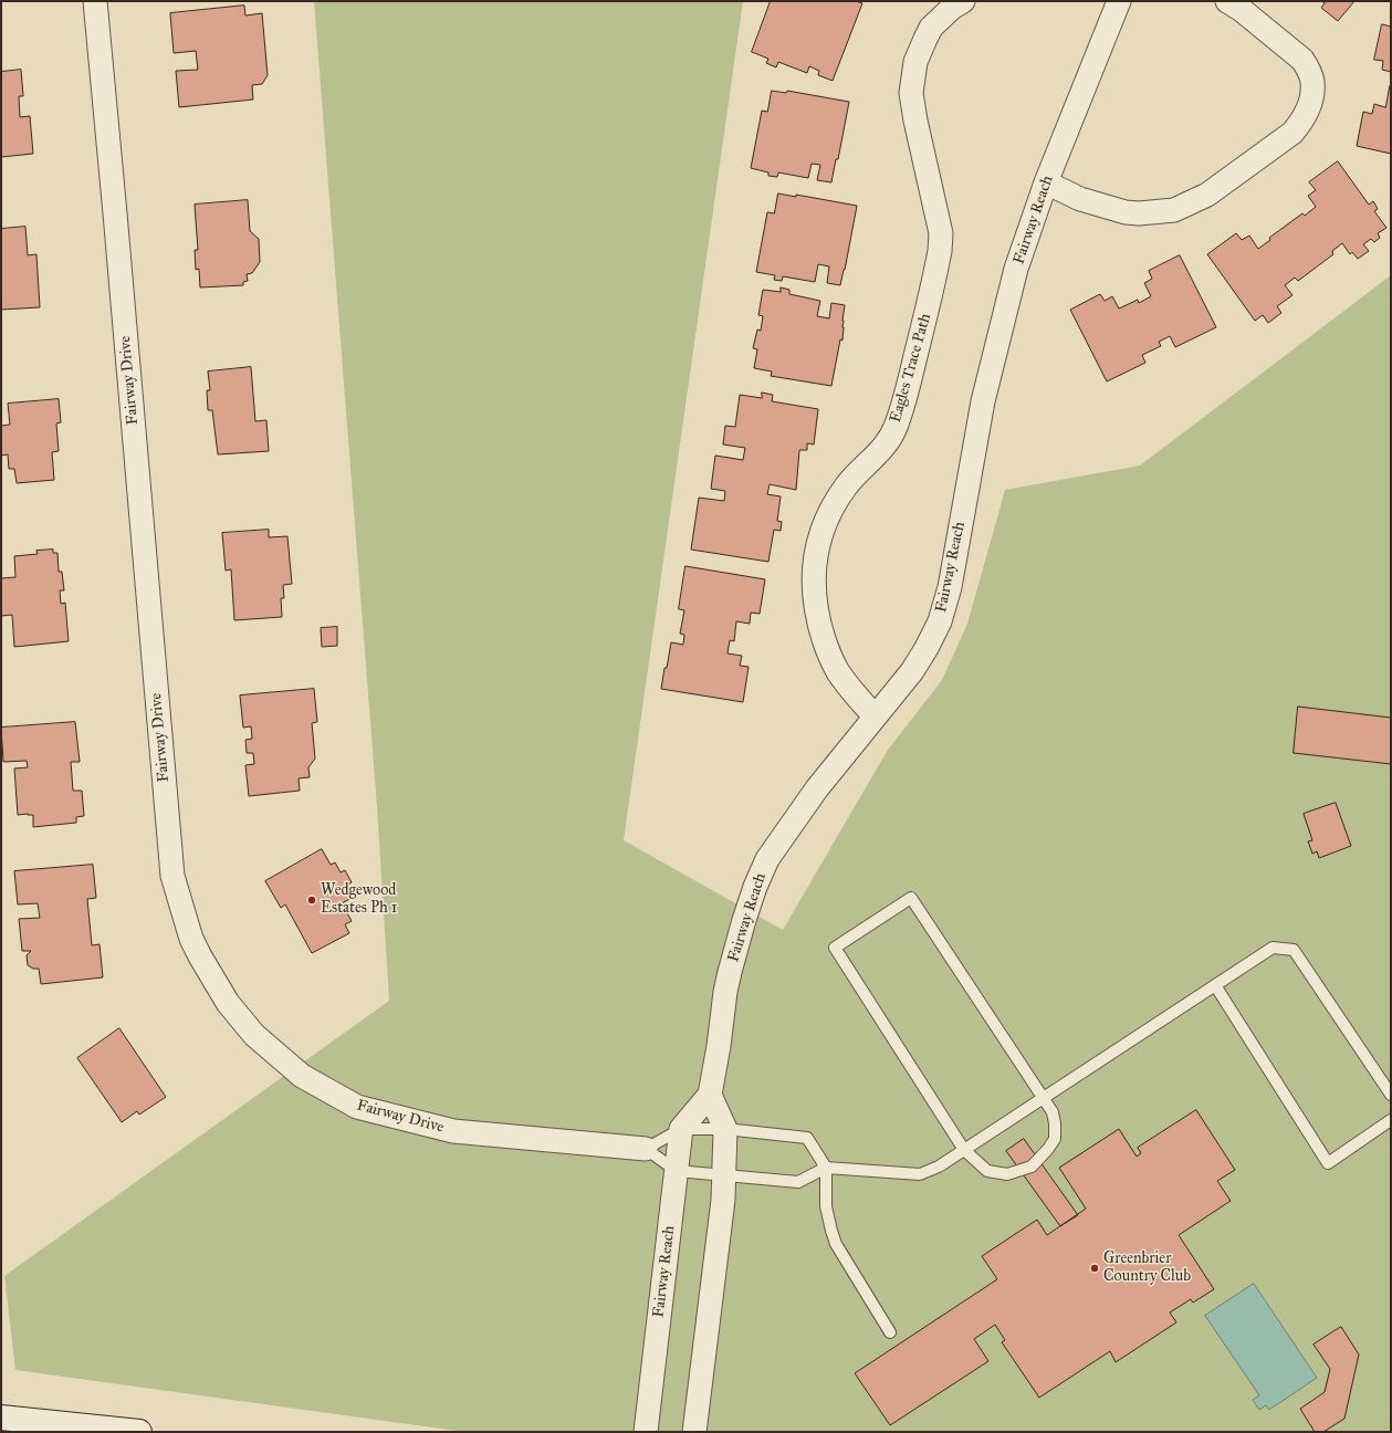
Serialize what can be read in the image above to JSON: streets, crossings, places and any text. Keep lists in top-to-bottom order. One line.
{"streets":{"street":["Fairway Reach","Eagles Trace Path","Fairway Drive"]},"crossings":[["Fairway Reach","Eagles Trace Path"]],"places":["Wedgewood Estates Ph 1","Greenbrier Country Club"]}
